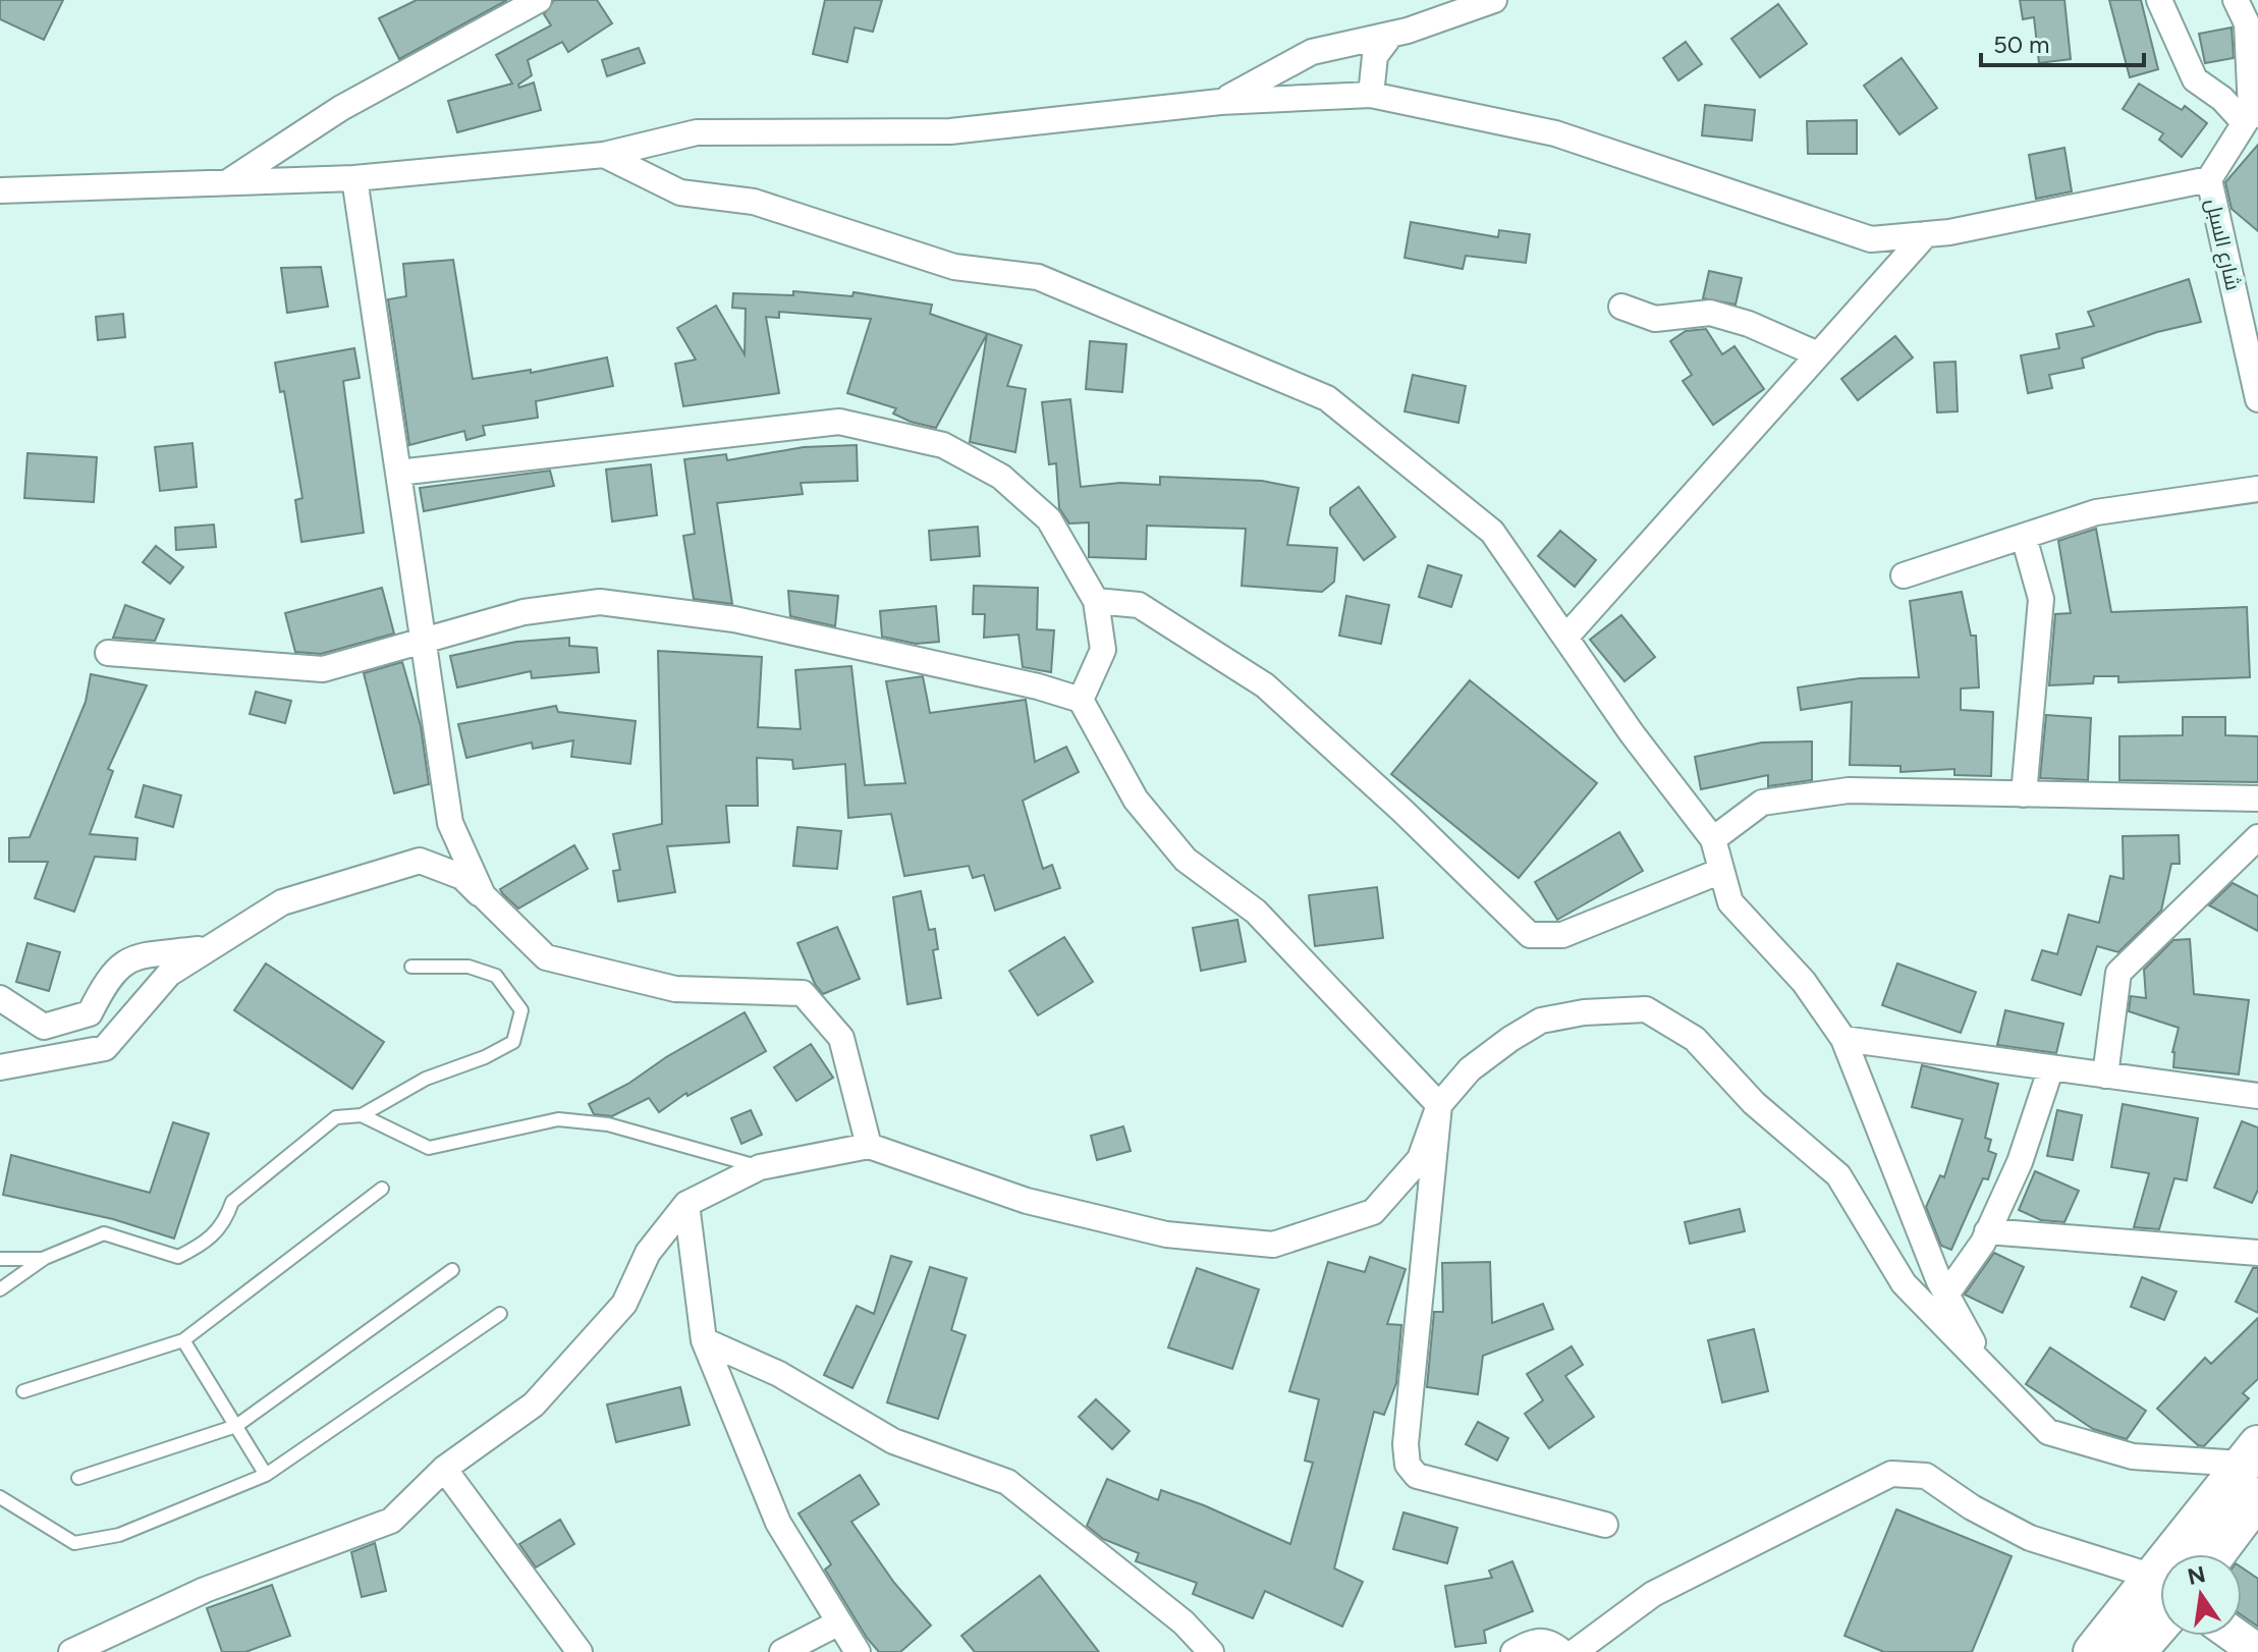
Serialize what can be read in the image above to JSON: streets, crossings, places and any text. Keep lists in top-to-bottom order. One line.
{"streets":{"street":["شارع السبل"]},"scale_bar":"50 m","north":"top"}
